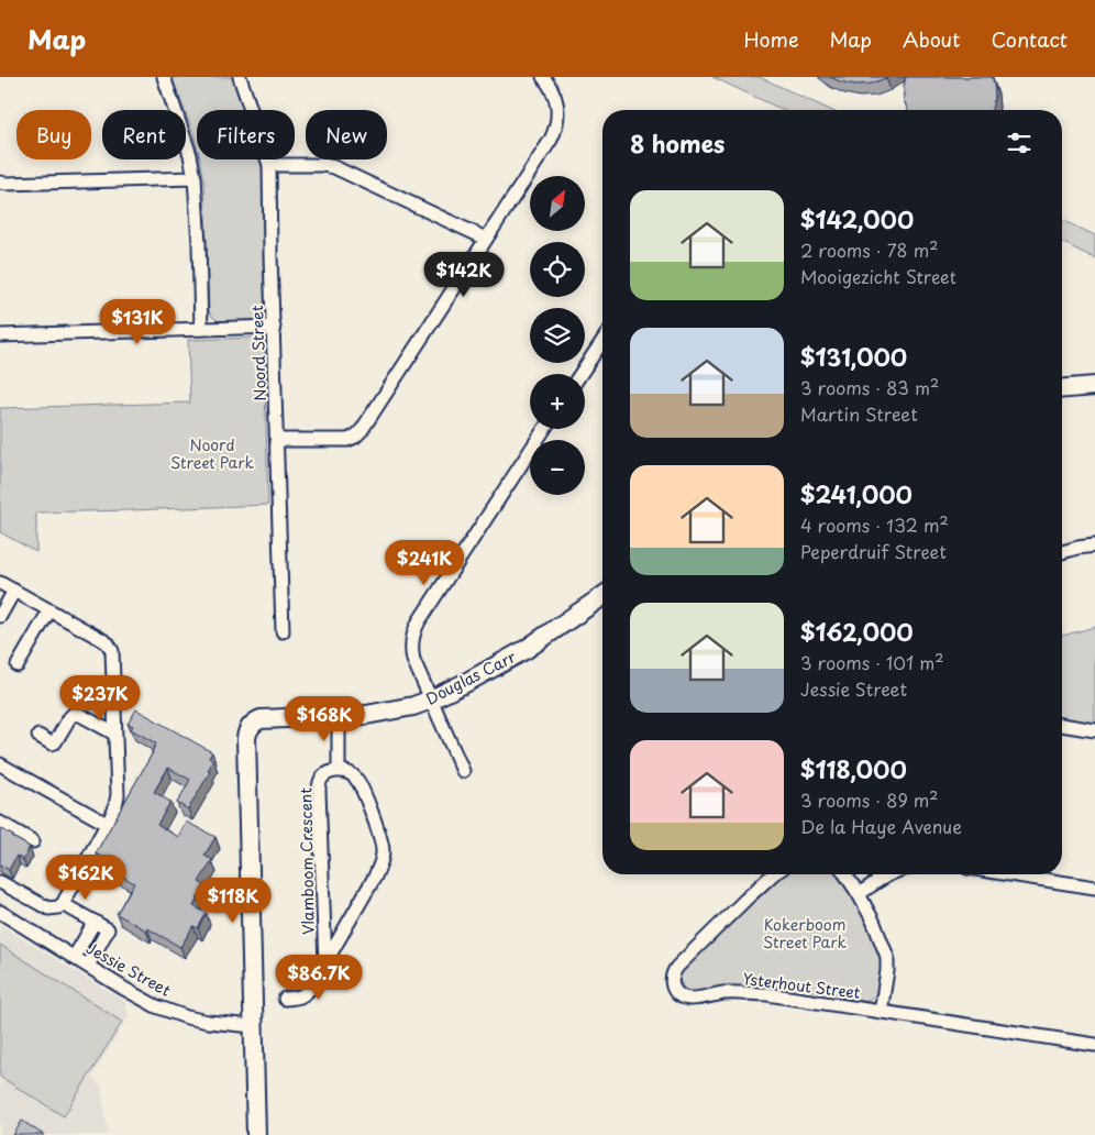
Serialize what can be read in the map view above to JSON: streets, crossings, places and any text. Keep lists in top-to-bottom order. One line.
{"streets":{"street":["Noord Street","Douglas Carr","Vlamboom Crescent","Jessie Street","Ysterhout Street"]},"crossings":[["Douglas Carr","Jessie Street"]],"parks":["Noord Street Park","Kokerboom Street Park"],"north":"top right","page":{"header":"Map","nav":["Home","Map","About","Contact"],"chip":["Buy","Rent","Filters","New"],"heading":"8 homes","map_buttons":["+","−"],"list":[{"name":"$142,000","note":"2 rooms · 78 m² · Mooigezicht Street"},{"name":"$131,000","note":"3 rooms · 83 m² · Martin Street"},{"name":"$241,000","note":"4 rooms · 132 m² · Peperdruif Street"},{"name":"$162,000","note":"3 rooms · 101 m² · Jessie Street"},{"name":"$118,000","note":"3 rooms · 89 m² · De la Haye Avenue"}],"price":["$142K","$131K","$241K","$237K","$168K","$162K","$118K","$86.7K"]}}
